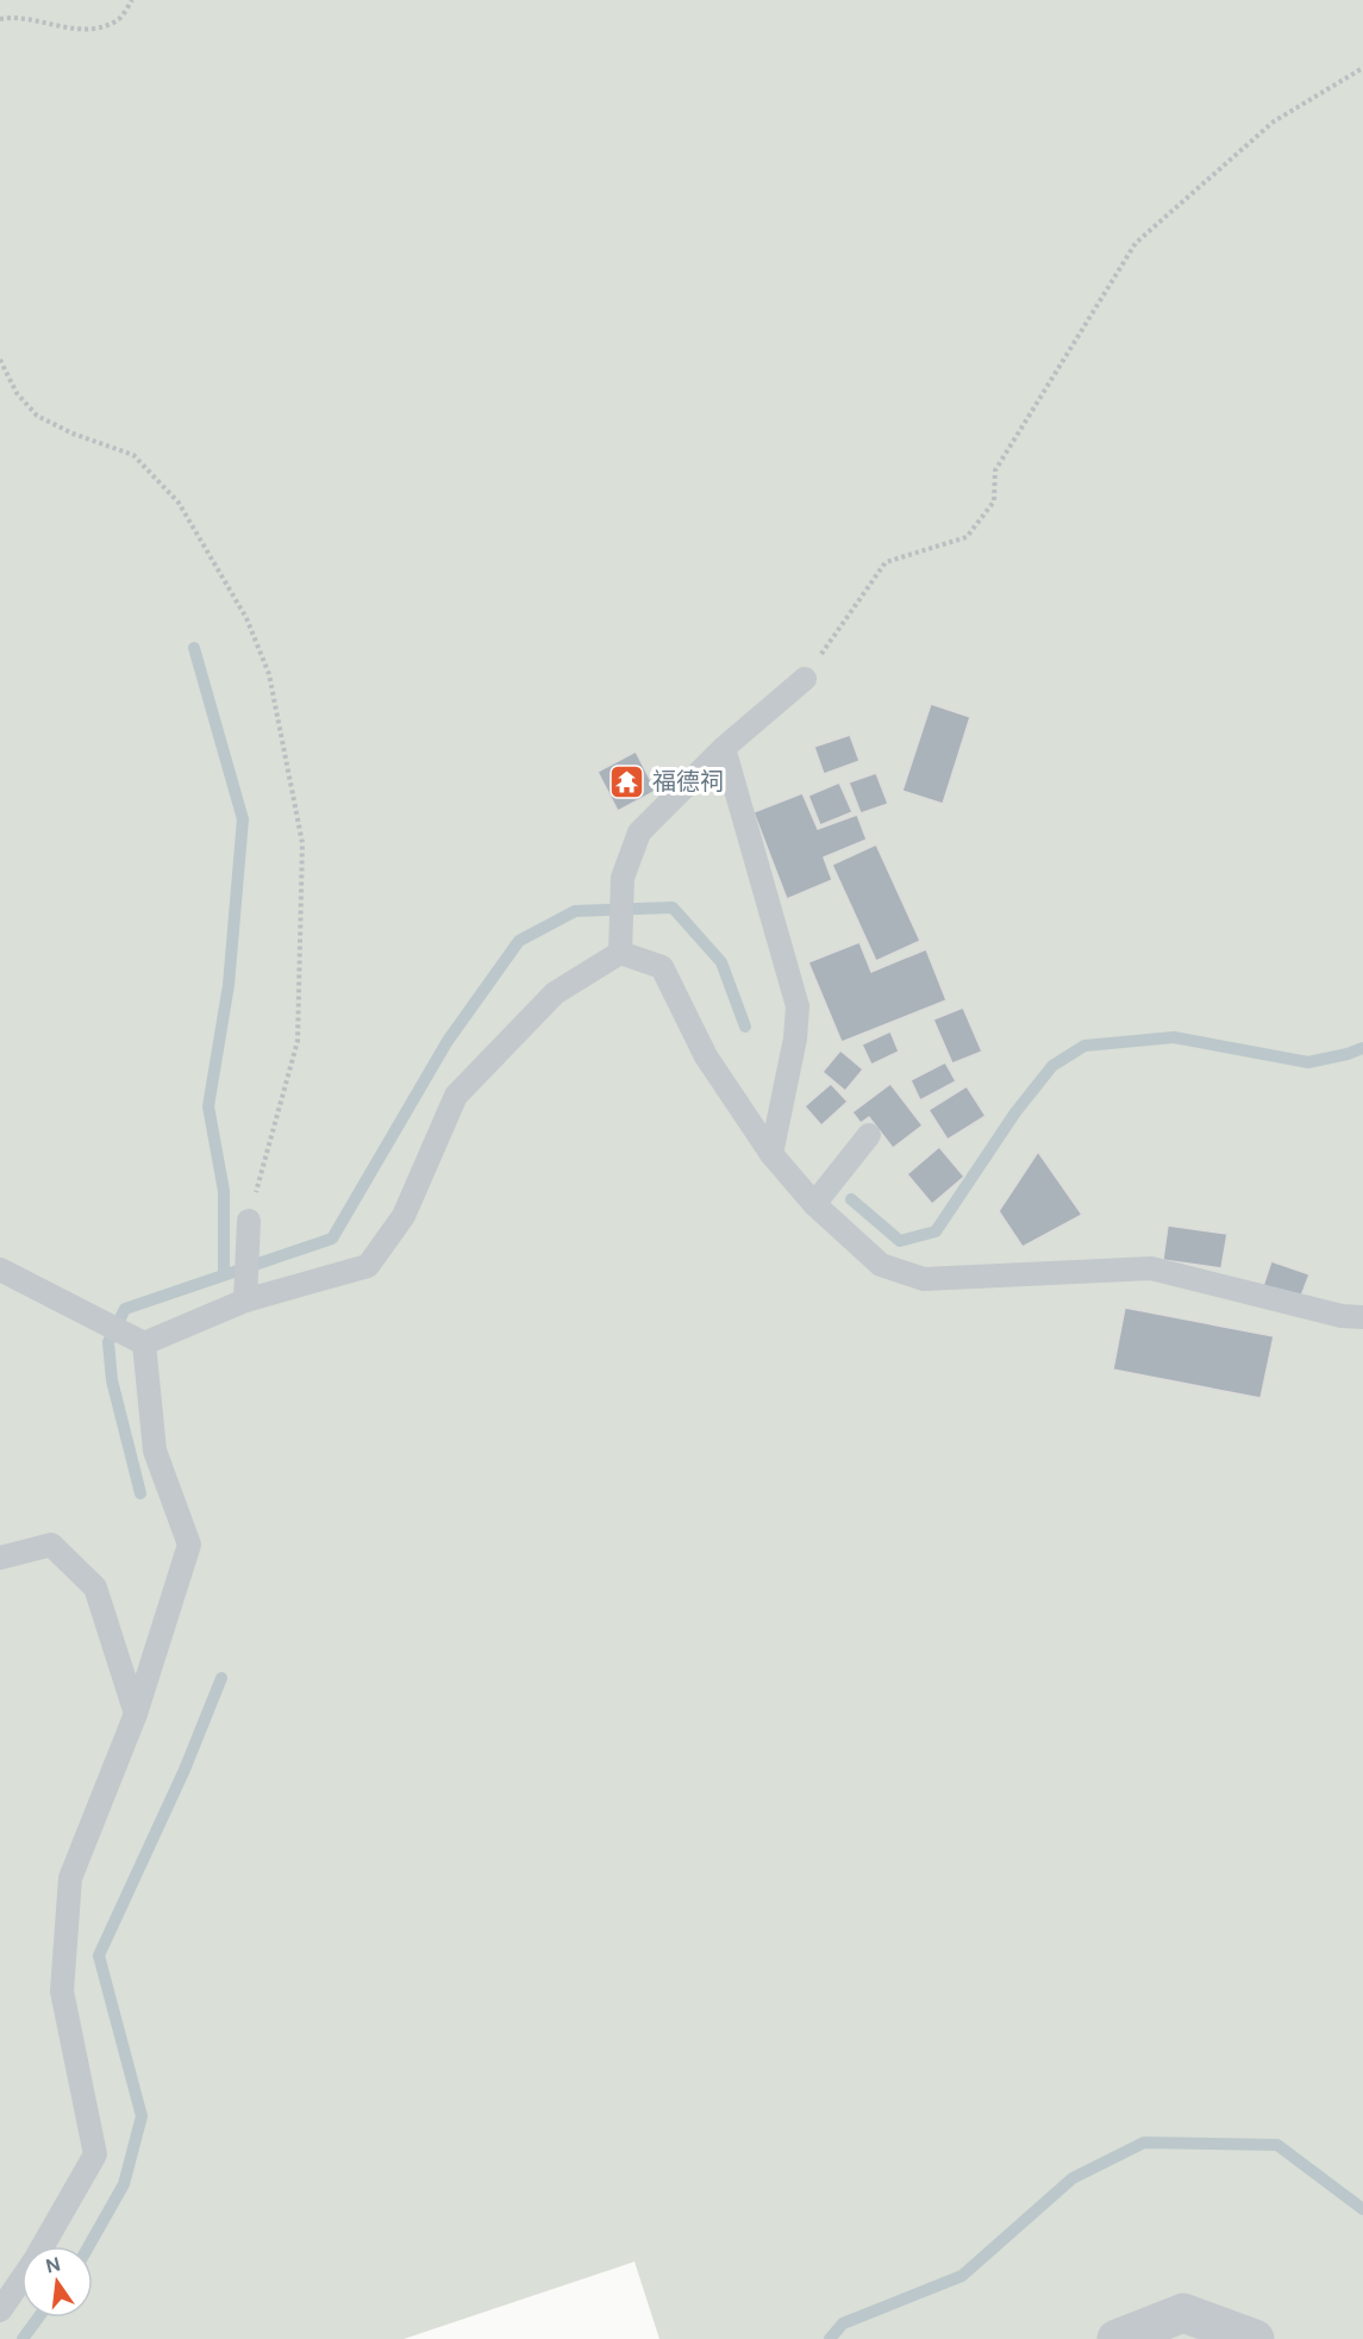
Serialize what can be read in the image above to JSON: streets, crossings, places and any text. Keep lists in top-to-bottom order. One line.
{"places":{"temple":["福德祠"]},"north":"top"}
